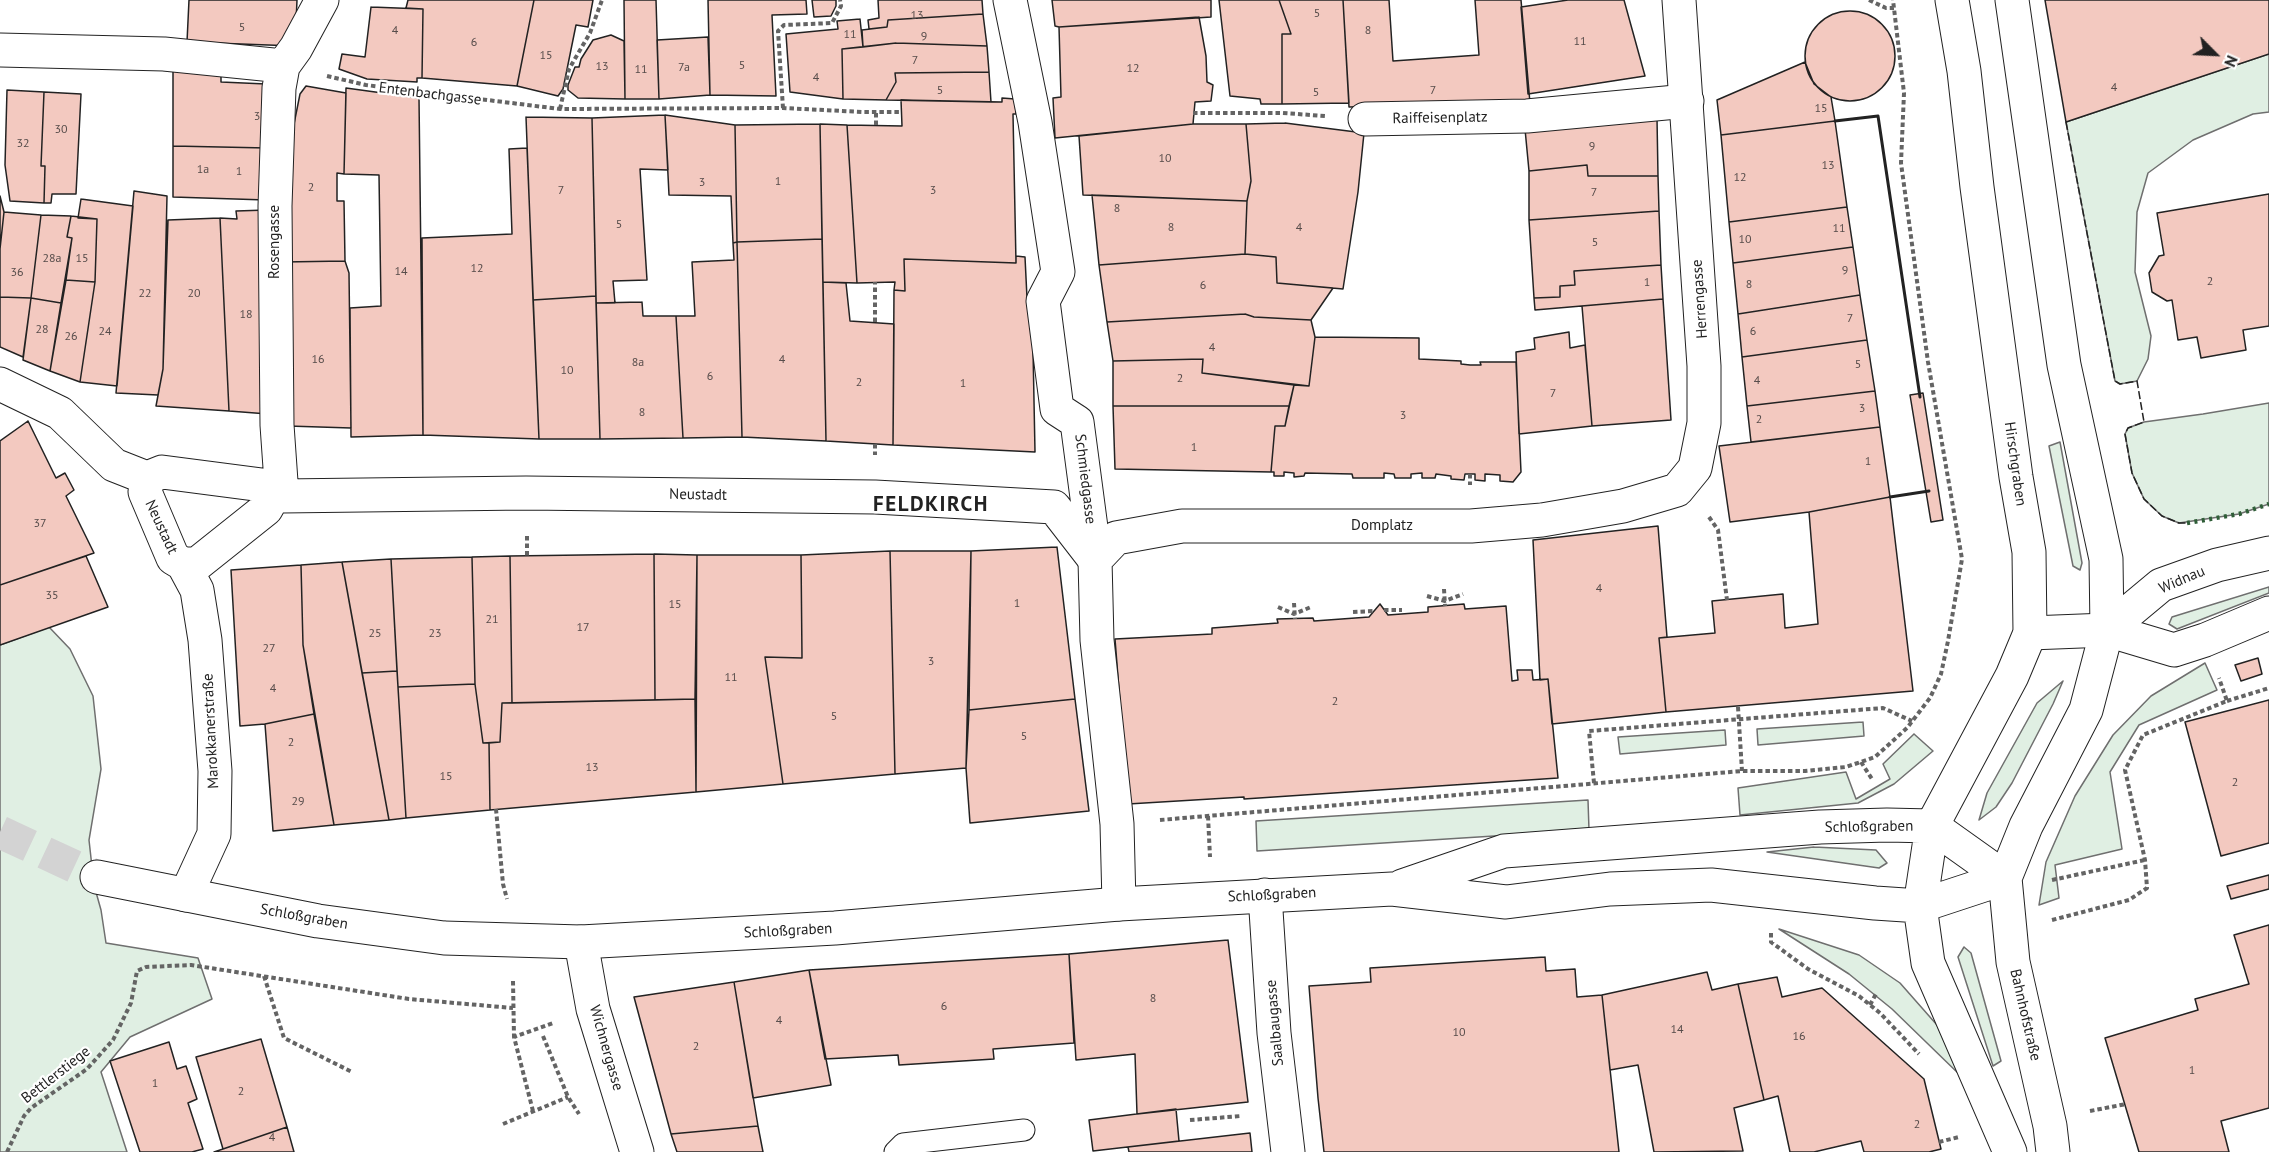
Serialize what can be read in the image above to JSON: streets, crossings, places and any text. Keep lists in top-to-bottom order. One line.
{"streets":{"main road":["Raiffeisenplatz","Rosengasse","Herrengasse","Hirschgraben","Schmiedgasse","Neustadt","Domplatz","Widnau","Marokkanerstraße","Schloßgraben","Bahnhofstraße","Saalbaugasse","Wichnergasse"],"path":["Entenbachgasse","Bettlerstiege"]},"crossings":[["Entenbachgasse","Rosengasse"],["Raiffeisenplatz","Herrengasse"],["Rosengasse","Neustadt"],["Herrengasse","Domplatz"],["Hirschgraben","Schloßgraben"],["Schmiedgasse","Neustadt"],["Schmiedgasse","Domplatz"],["Schmiedgasse","Schloßgraben"],["Neustadt","Domplatz"],["Neustadt","Marokkanerstraße"],["Marokkanerstraße","Schloßgraben"],["Schloßgraben","Bahnhofstraße"],["Schloßgraben","Saalbaugasse"],["Schloßgraben","Wichnergasse"]],"districts":["FELDKIRCH"],"house_numbers":["5","13","5","4","8","11","9","11","6","15","7","5","13","7a","12","11","4","4","5","7","5","15","3","30","32","9","10","13","1a","1","12","1","3","2","7","3","7","8","5","8","4","11","10","5","28a","15","12","9","14","36","2","1","8","6","22","20","18","7","28","24","6","26","4","16","4","8a","5","10","6","2","4","2","1","7","3","8","3","2","1","1","37","4","35","1","15","21","17","25","23","27","3","11","4","2","5","5","2","13","15","2","29","8","6","4","14","10","16","2","1","1","2","2","4"],"north":"bottom right"}
